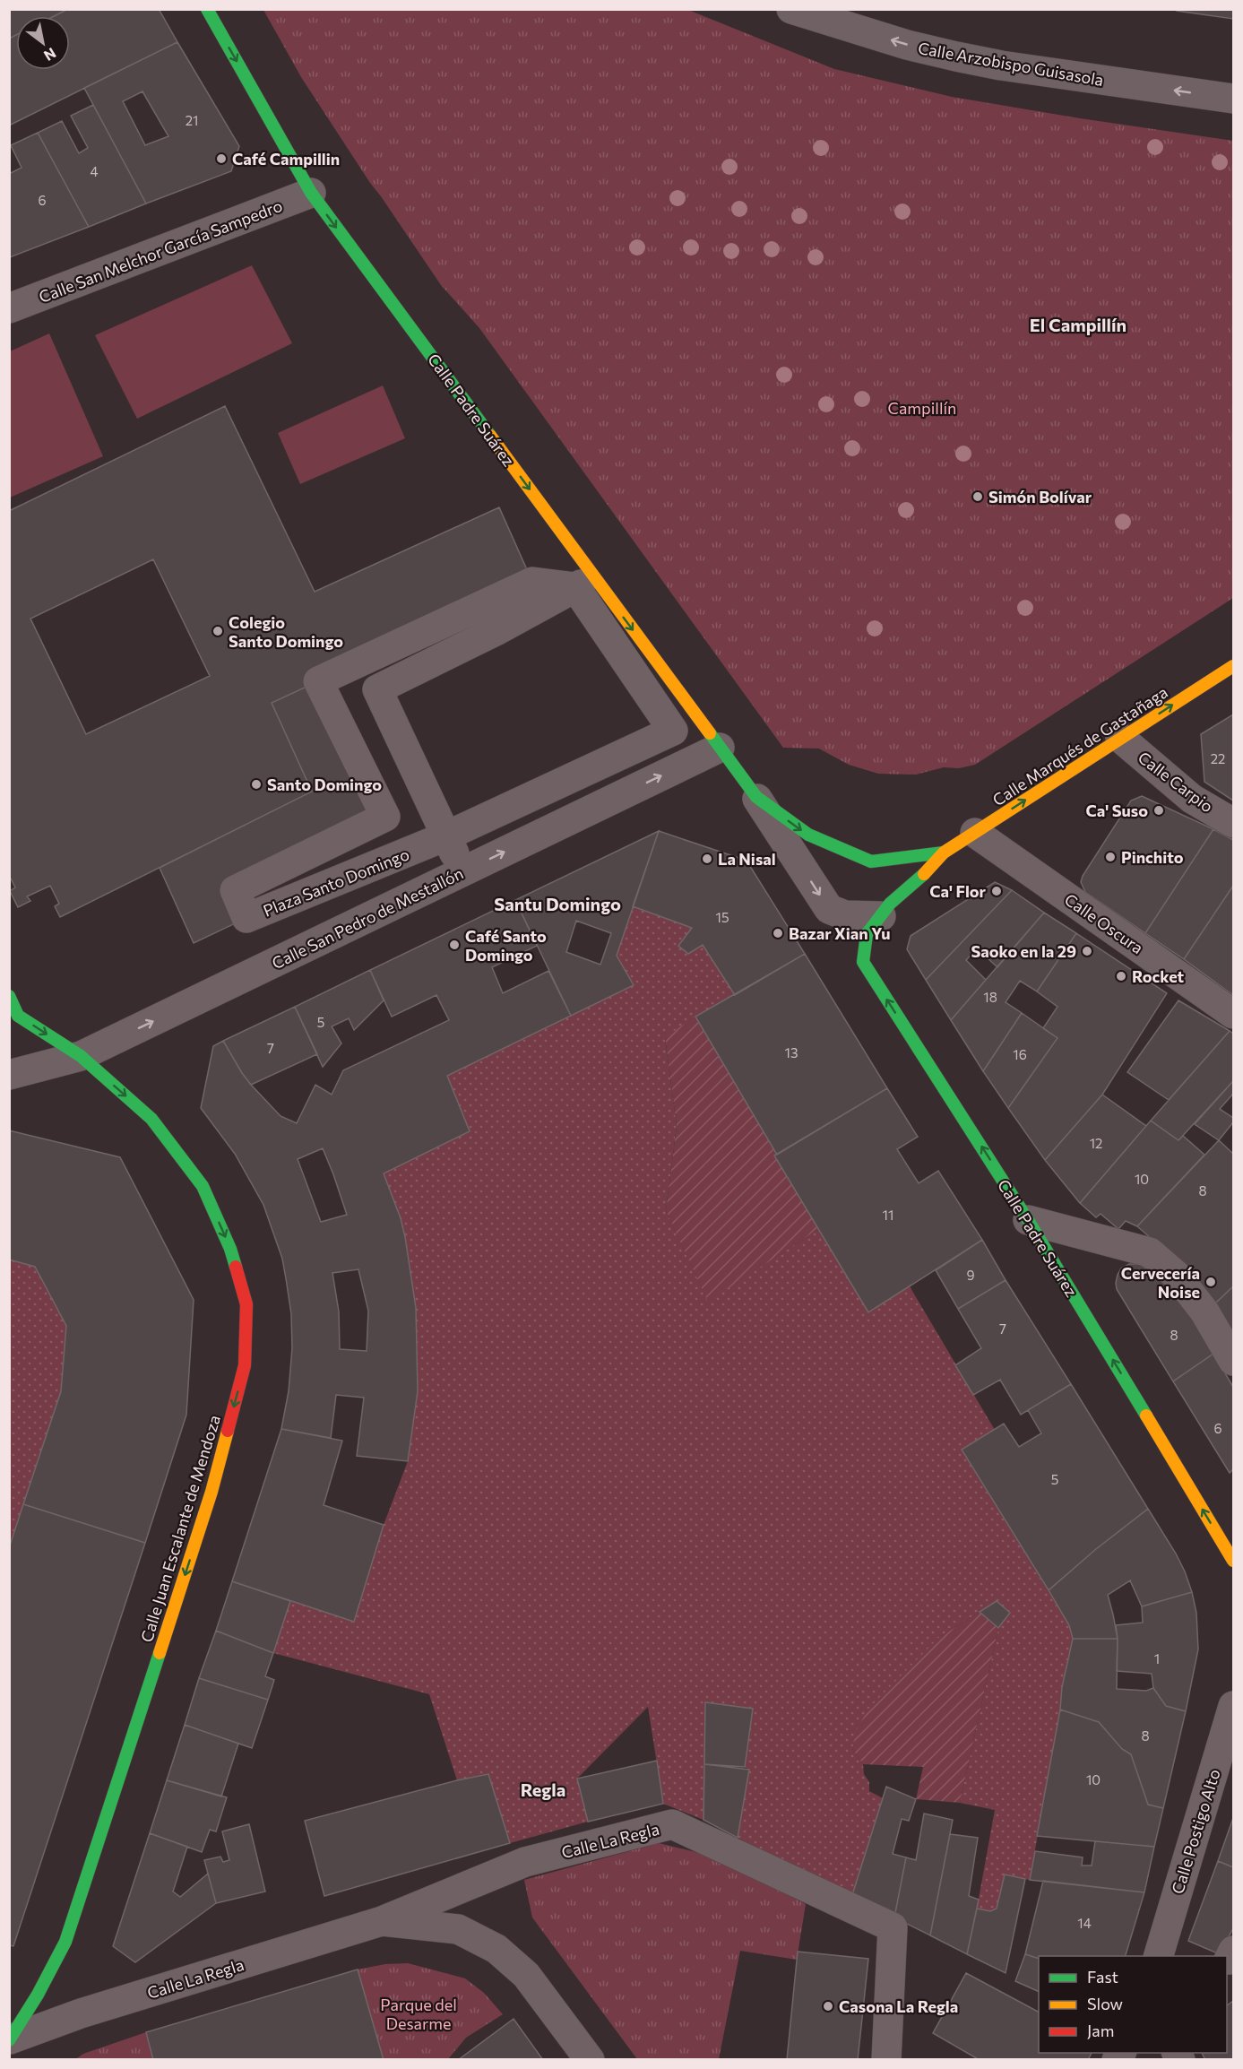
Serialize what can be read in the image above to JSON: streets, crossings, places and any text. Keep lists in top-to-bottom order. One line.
{"streets":{"street":["Calle Arzobispo Guisasola","Calle San Melchor García Sampedro","Calle Padre Suárez","Calle Marqués de Gastañaga","Calle Carpio","Plaza Santo Domingo","Calle San Pedro de Mestallón","Calle Oscura","Calle Juan Escalante de Mendoza","Calle Postigo Alto","Calle La Regla"]},"crossings":[["Calle San Melchor García Sampedro","Calle Padre Suárez"],["Calle Padre Suárez","Calle Marqués de Gastañaga"],["Calle Padre Suárez","Plaza Santo Domingo"],["Calle Padre Suárez","Calle San Pedro de Mestallón"],["Calle Marqués de Gastañaga","Calle Carpio"],["Calle Marqués de Gastañaga","Calle Oscura"],["Calle San Pedro de Mestallón","Calle Juan Escalante de Mendoza"],["Calle Juan Escalante de Mendoza","Calle La Regla"]],"one_way":["Calle Arzobispo Guisasola","Calle Marqués de Gastañaga","Calle San Pedro de Mestallón","Calle Juan Escalante de Mendoza"],"districts":["El Campillín","Santu Domingo","Regla"],"parks":["Campillín","Parque del Desarme"],"places":["Café Campillin","Simón Bolívar","Colegio Santo Domingo","Santo Domingo","Ca' Suso","Pinchito","La Nisal","Ca' Flor","Bazar Xian Yu","Café Santo Domingo","Saoko en la 29","Rocket","Cervecería Noise","Casona La Regla"],"house_numbers":["21","4","6","22","15","18","5","7","13","16","12","10","8","11","9","7","8","6","5","1","8","10","14"],"legend":["Fast","Slow","Jam"],"north":"bottom right"}
